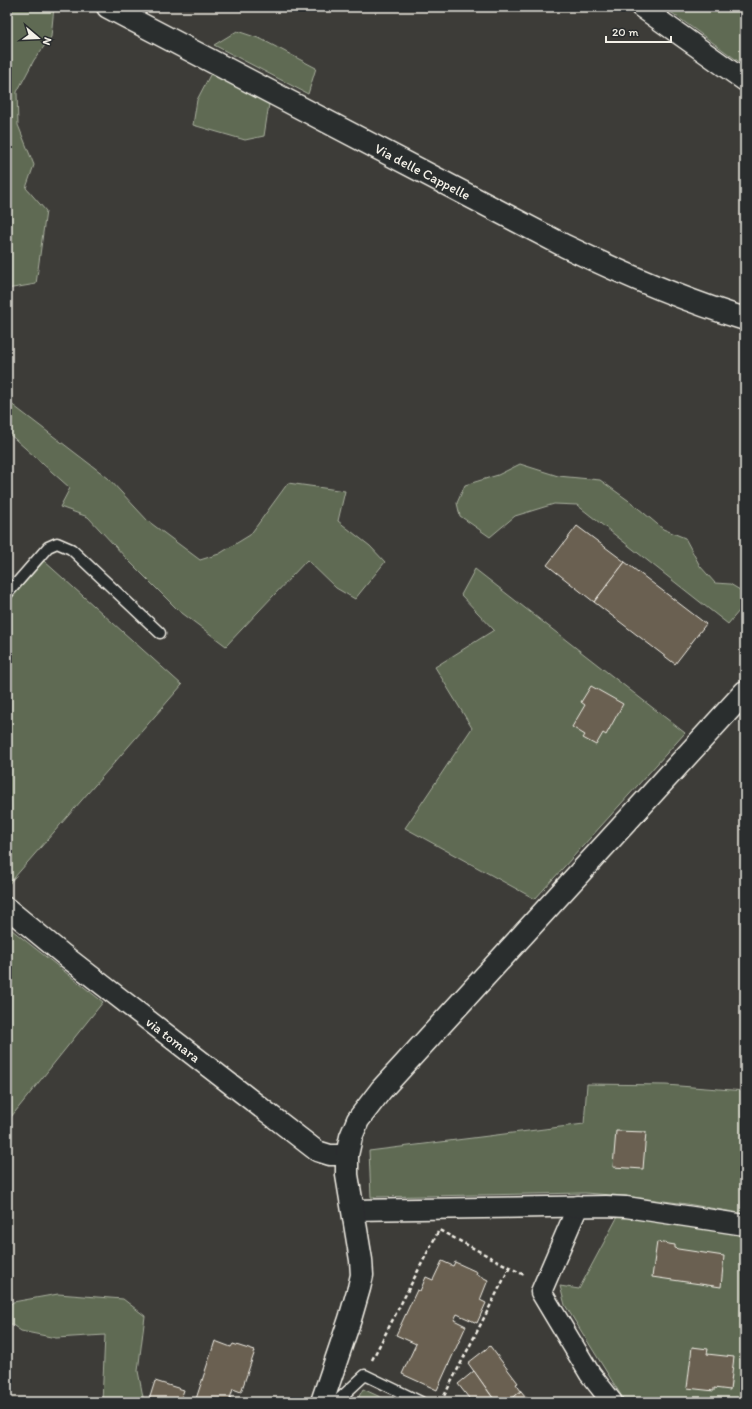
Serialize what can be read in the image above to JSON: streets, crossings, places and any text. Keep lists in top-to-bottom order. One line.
{"streets":{"street":["Via delle Cappelle","via tomara"]},"scale_bar":"20 m","north":"right"}
